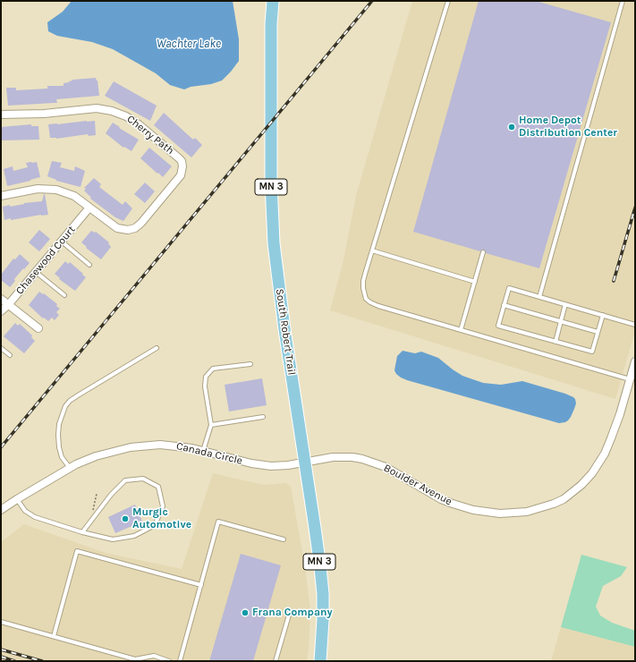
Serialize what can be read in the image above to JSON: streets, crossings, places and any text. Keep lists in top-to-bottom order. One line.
{"streets":{"main road":["MN 3","South Robert Trail"],"street":["Cherry Path","Chasewood Court","Canada Circle","Boulder Avenue"]},"crossings":[["Cherry Path","Chasewood Court"],["South Robert Trail","Canada Circle"],["South Robert Trail","Boulder Avenue"],["Canada Circle","Boulder Avenue"]],"water":["Wachter Lake"],"places":["Home Depot Distribution Center","Murgic Automotive","Frana Company"]}
